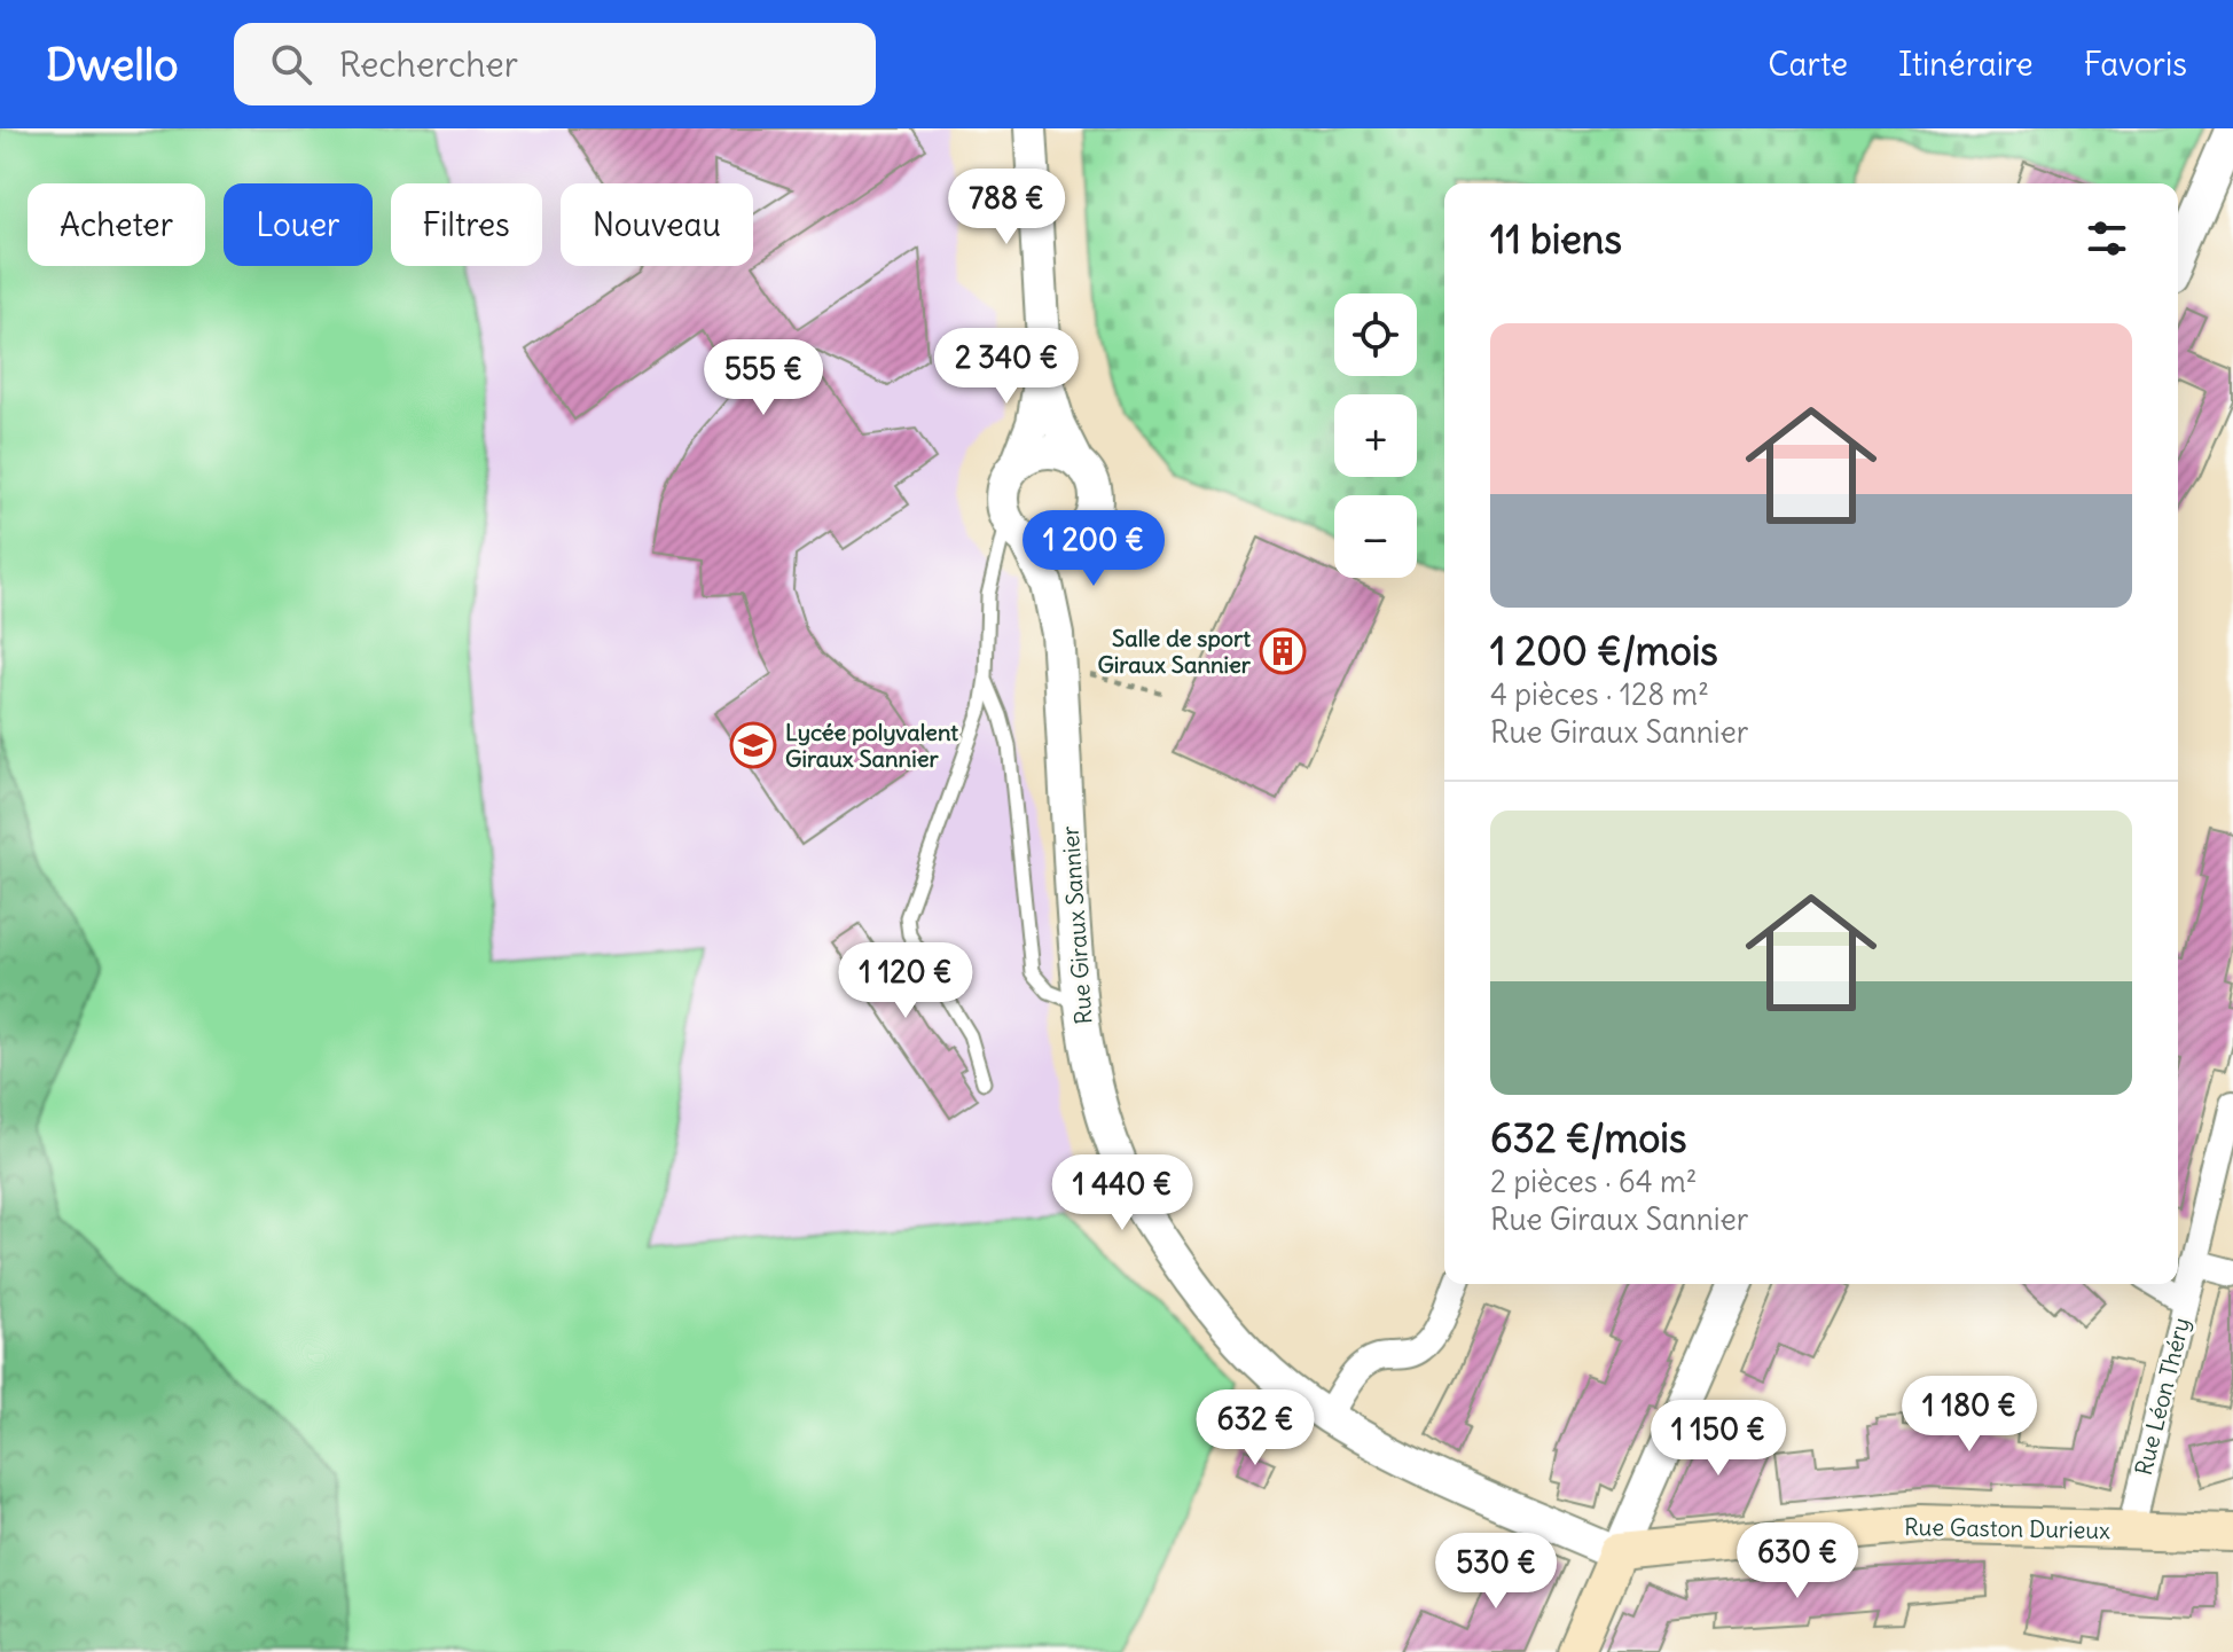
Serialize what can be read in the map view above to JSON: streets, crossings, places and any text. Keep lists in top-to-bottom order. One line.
{"streets":{"main road":["Rue Gaston Durieux"],"street":["Rue Giraux Sannier","Rue Léon Théry"]},"crossings":[["Rue Giraux Sannier","Rue Gaston Durieux"],["Rue Léon Théry","Rue Gaston Durieux"]],"places":{"building":["Salle de sport Giraux Sannier"],"school or university":["Lycée polyvalent Giraux Sannier"]},"page":{"header":"Dwello","search":"Rechercher","nav":["Carte","Itinéraire","Favoris"],"price":["788 €","2 340 €","555 €","1 200 €","1 120 €","1 440 €","1 180 €","632 €","1 150 €","630 €","530 €"],"chip":["Acheter","Louer","Filtres","Nouveau"],"heading":"11 biens","map_buttons":["+","−"],"list":[{"name":"1 200 €/mois","note":"4 pièces · 128 m² · Rue Giraux Sannier"},{"name":"632 €/mois","note":"2 pièces · 64 m² · Rue Giraux Sannier"}]}}
